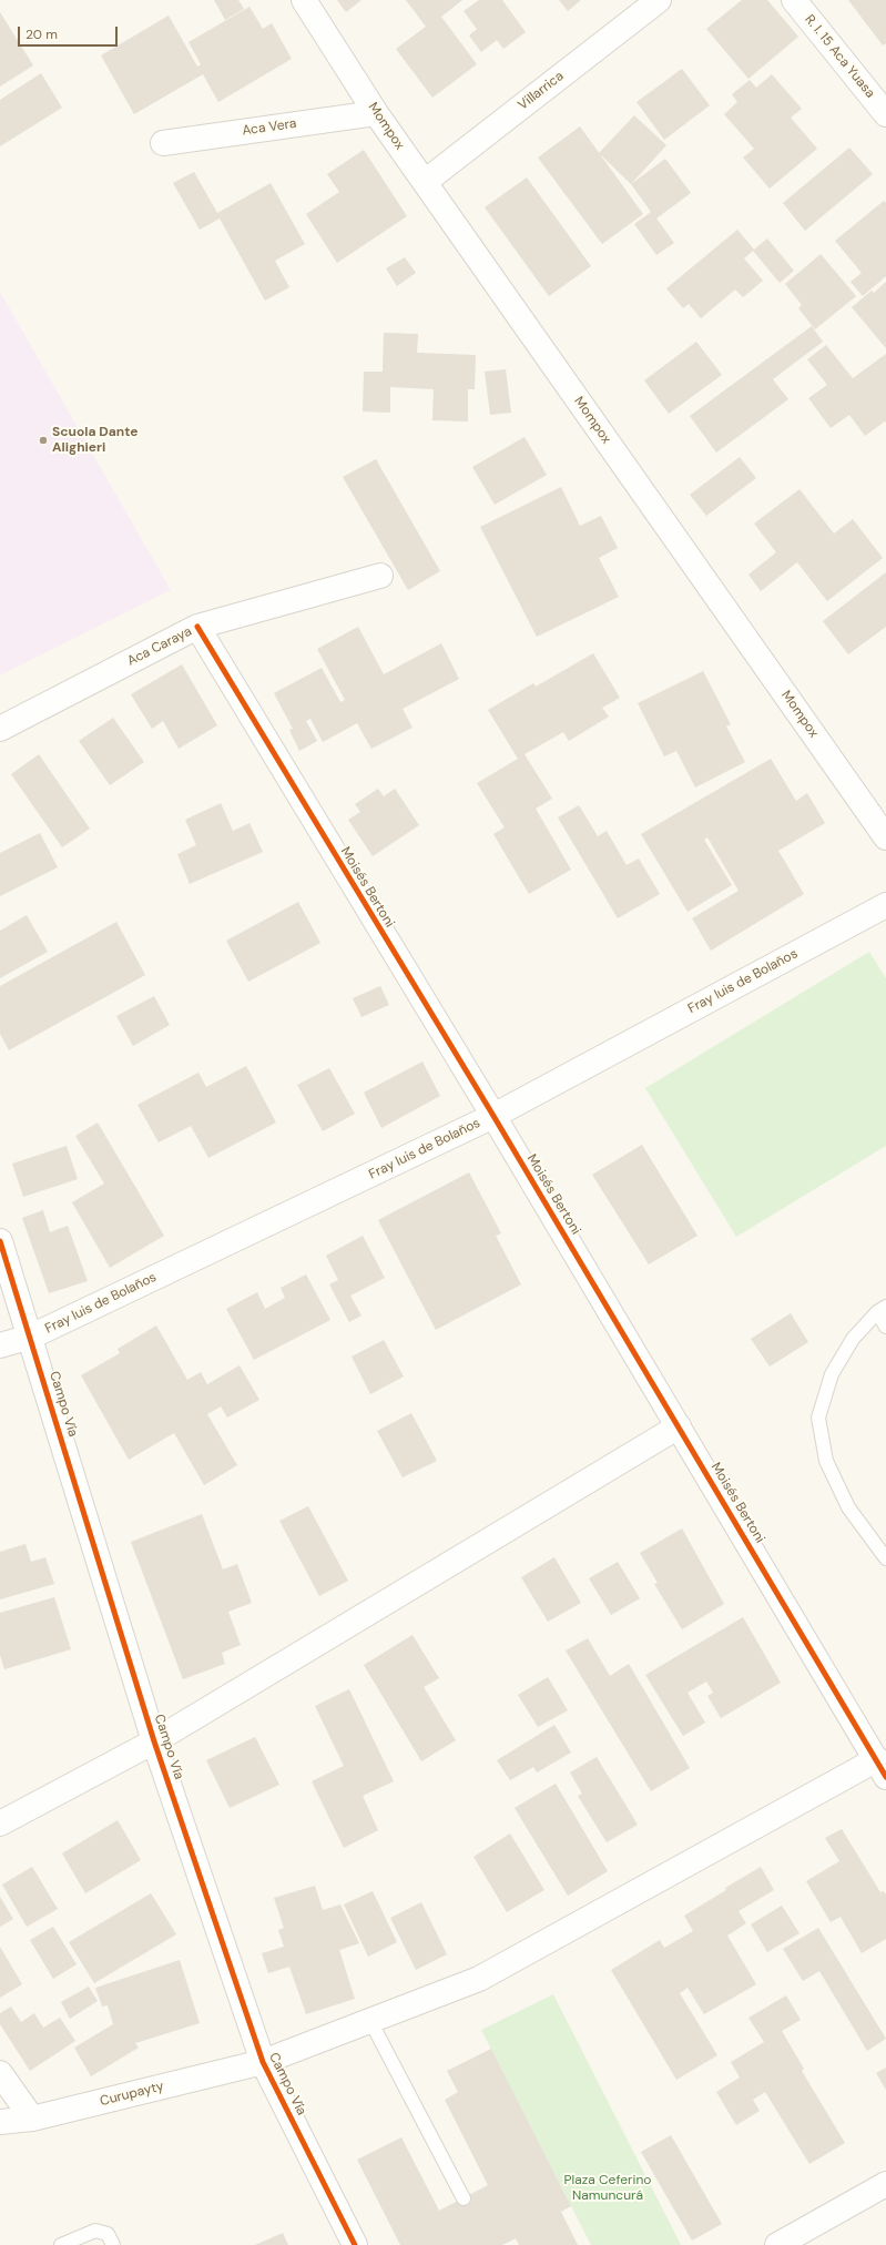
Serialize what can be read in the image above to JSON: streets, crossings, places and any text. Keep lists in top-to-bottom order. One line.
{"streets":{"street":["R. I. 15 Aca Yuasa","Villarrica","Mompox","Aca Vera","Aca Caraya","Moisés Bertoni","Fray luis de Bolaños","Campo Vía","Curupayty"]},"crossings":[["Villarrica","Mompox"],["Mompox","Aca Vera"],["Aca Caraya","Moisés Bertoni"],["Moisés Bertoni","Fray luis de Bolaños"],["Moisés Bertoni","Curupayty"],["Fray luis de Bolaños","Campo Vía"],["Campo Vía","Curupayty"]],"parks":["Plaza Ceferino Namuncurá"],"places":["Scuola Dante Alighieri"],"scale_bar":"20 m"}
